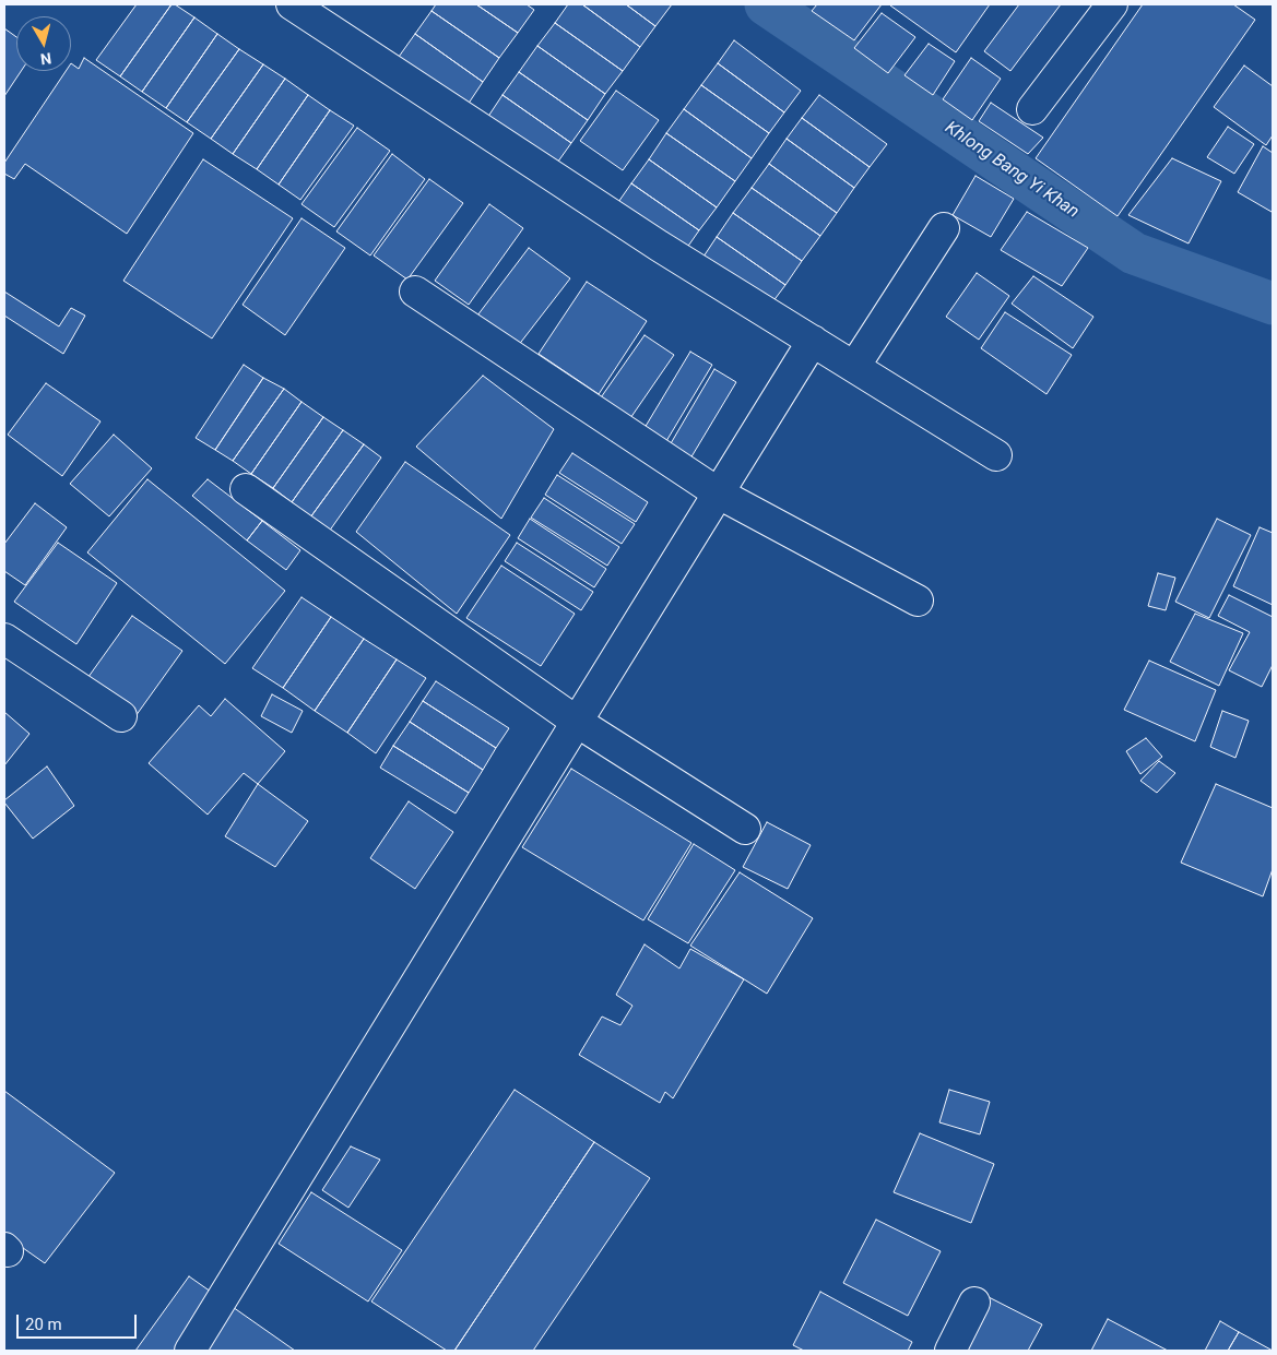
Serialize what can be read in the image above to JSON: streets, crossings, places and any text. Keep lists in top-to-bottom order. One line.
{"water":["Khlong Bang Yi Khan"],"scale_bar":"20 m","north":"bottom"}
